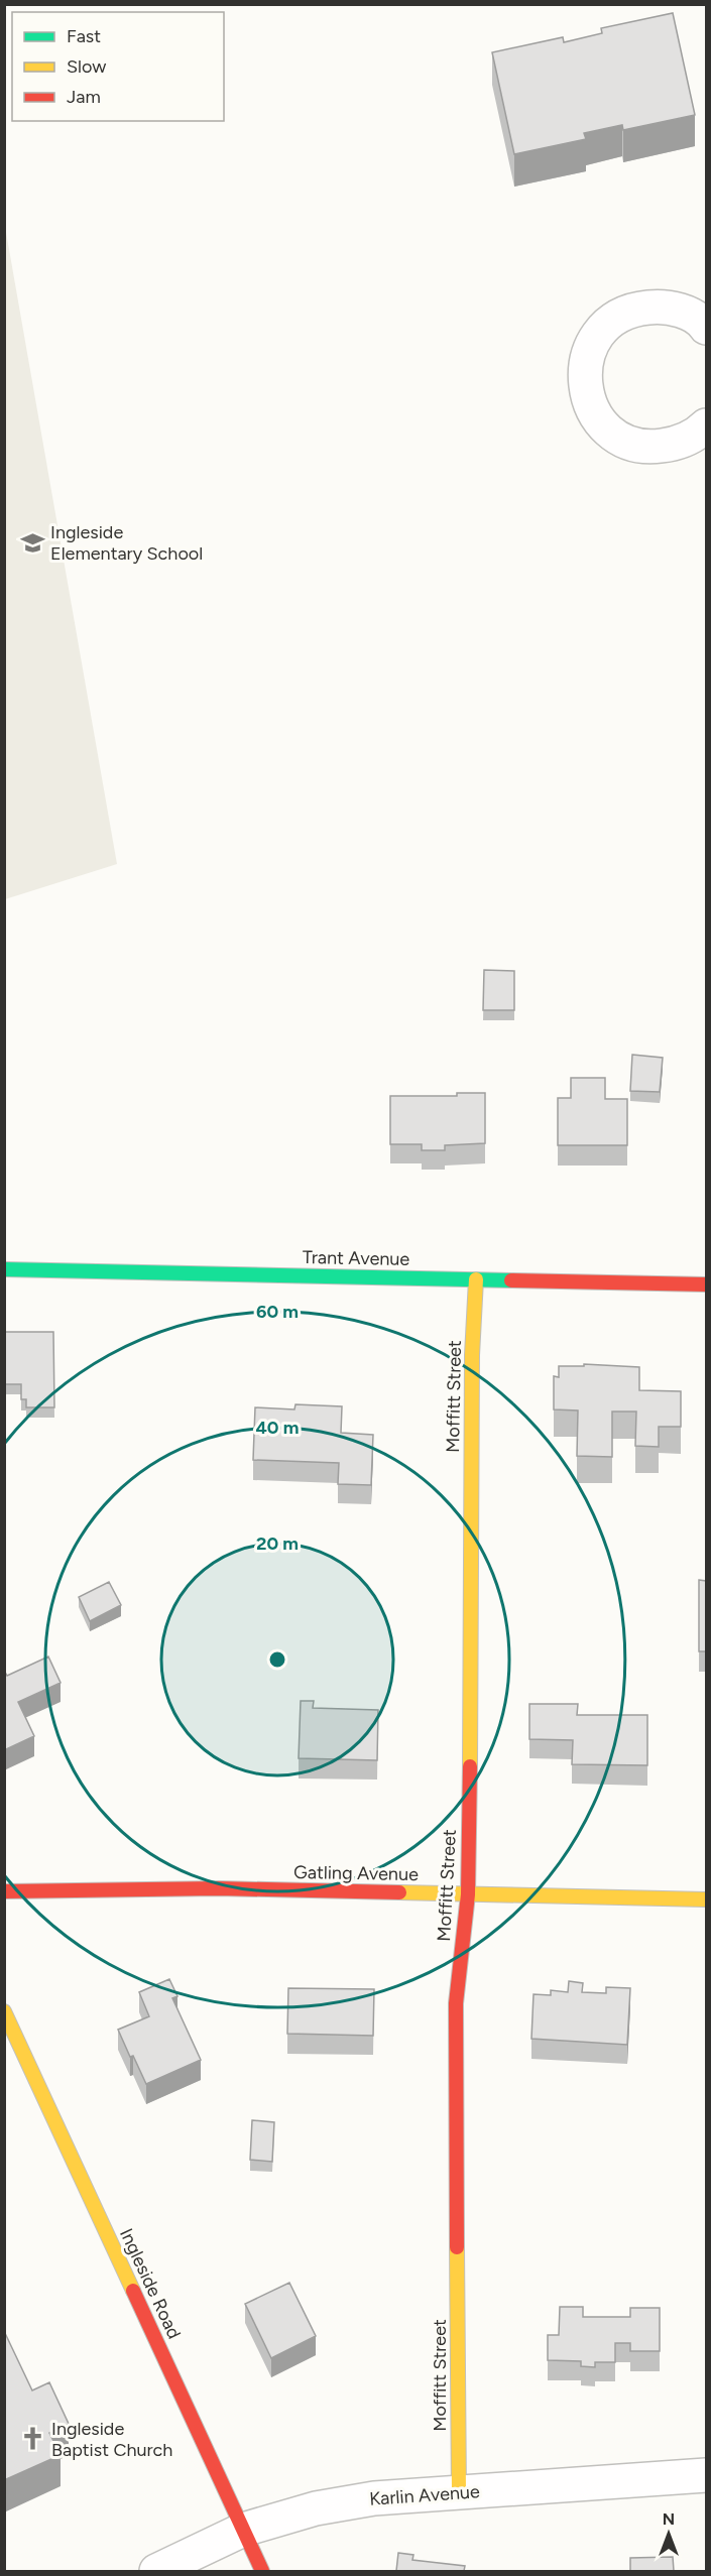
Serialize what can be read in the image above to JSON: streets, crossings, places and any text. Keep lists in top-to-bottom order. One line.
{"streets":{"street":["Trant Avenue","Moffitt Street","Gatling Avenue","Ingleside Road","Karlin Avenue"]},"crossings":[["Trant Avenue","Moffitt Street"],["Moffitt Street","Gatling Avenue"],["Moffitt Street","Karlin Avenue"],["Ingleside Road","Karlin Avenue"]],"places":{"school or university":["Ingleside Elementary School"],"church":["Ingleside Baptist Church"]},"legend":["Fast","Slow","Jam"],"north":"top","rings":["60 m","40 m","20 m"]}
